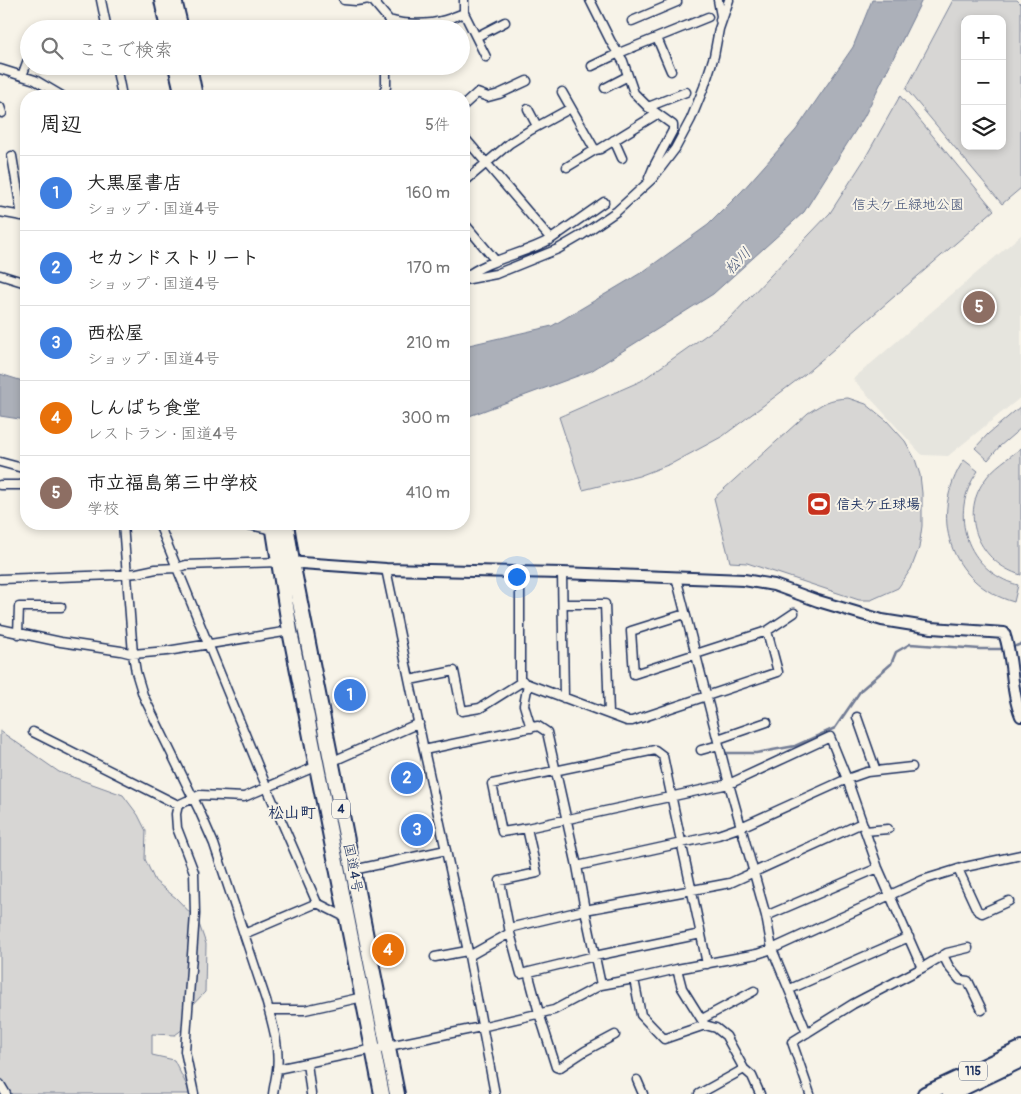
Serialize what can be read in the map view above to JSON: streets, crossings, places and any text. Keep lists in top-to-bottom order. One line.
{"streets":{"highway":["4","国道4号","115"]},"districts":["松山町"],"water":["松川"],"parks":["信夫ケ丘緑地公園"],"places":{"sports":["信夫ケ丘球場"]},"page":{"map_buttons":["+","−"],"search":"ここで検索","heading":["周辺","5件"],"list":[{"mark":"1","name":"大黒屋書店","note":"ショップ · 国道4号","value":"160 m"},{"mark":"2","name":"セカンドストリート","note":"ショップ · 国道4号","value":"170 m"},{"mark":"3","name":"西松屋","note":"ショップ · 国道4号","value":"210 m"},{"mark":"4","name":"しんぱち食堂","note":"レストラン · 国道4号","value":"300 m"},{"mark":"5","name":"市立福島第三中学校","note":"学校","value":"410 m"}],"pins":["5","1","2","3","4"]}}
